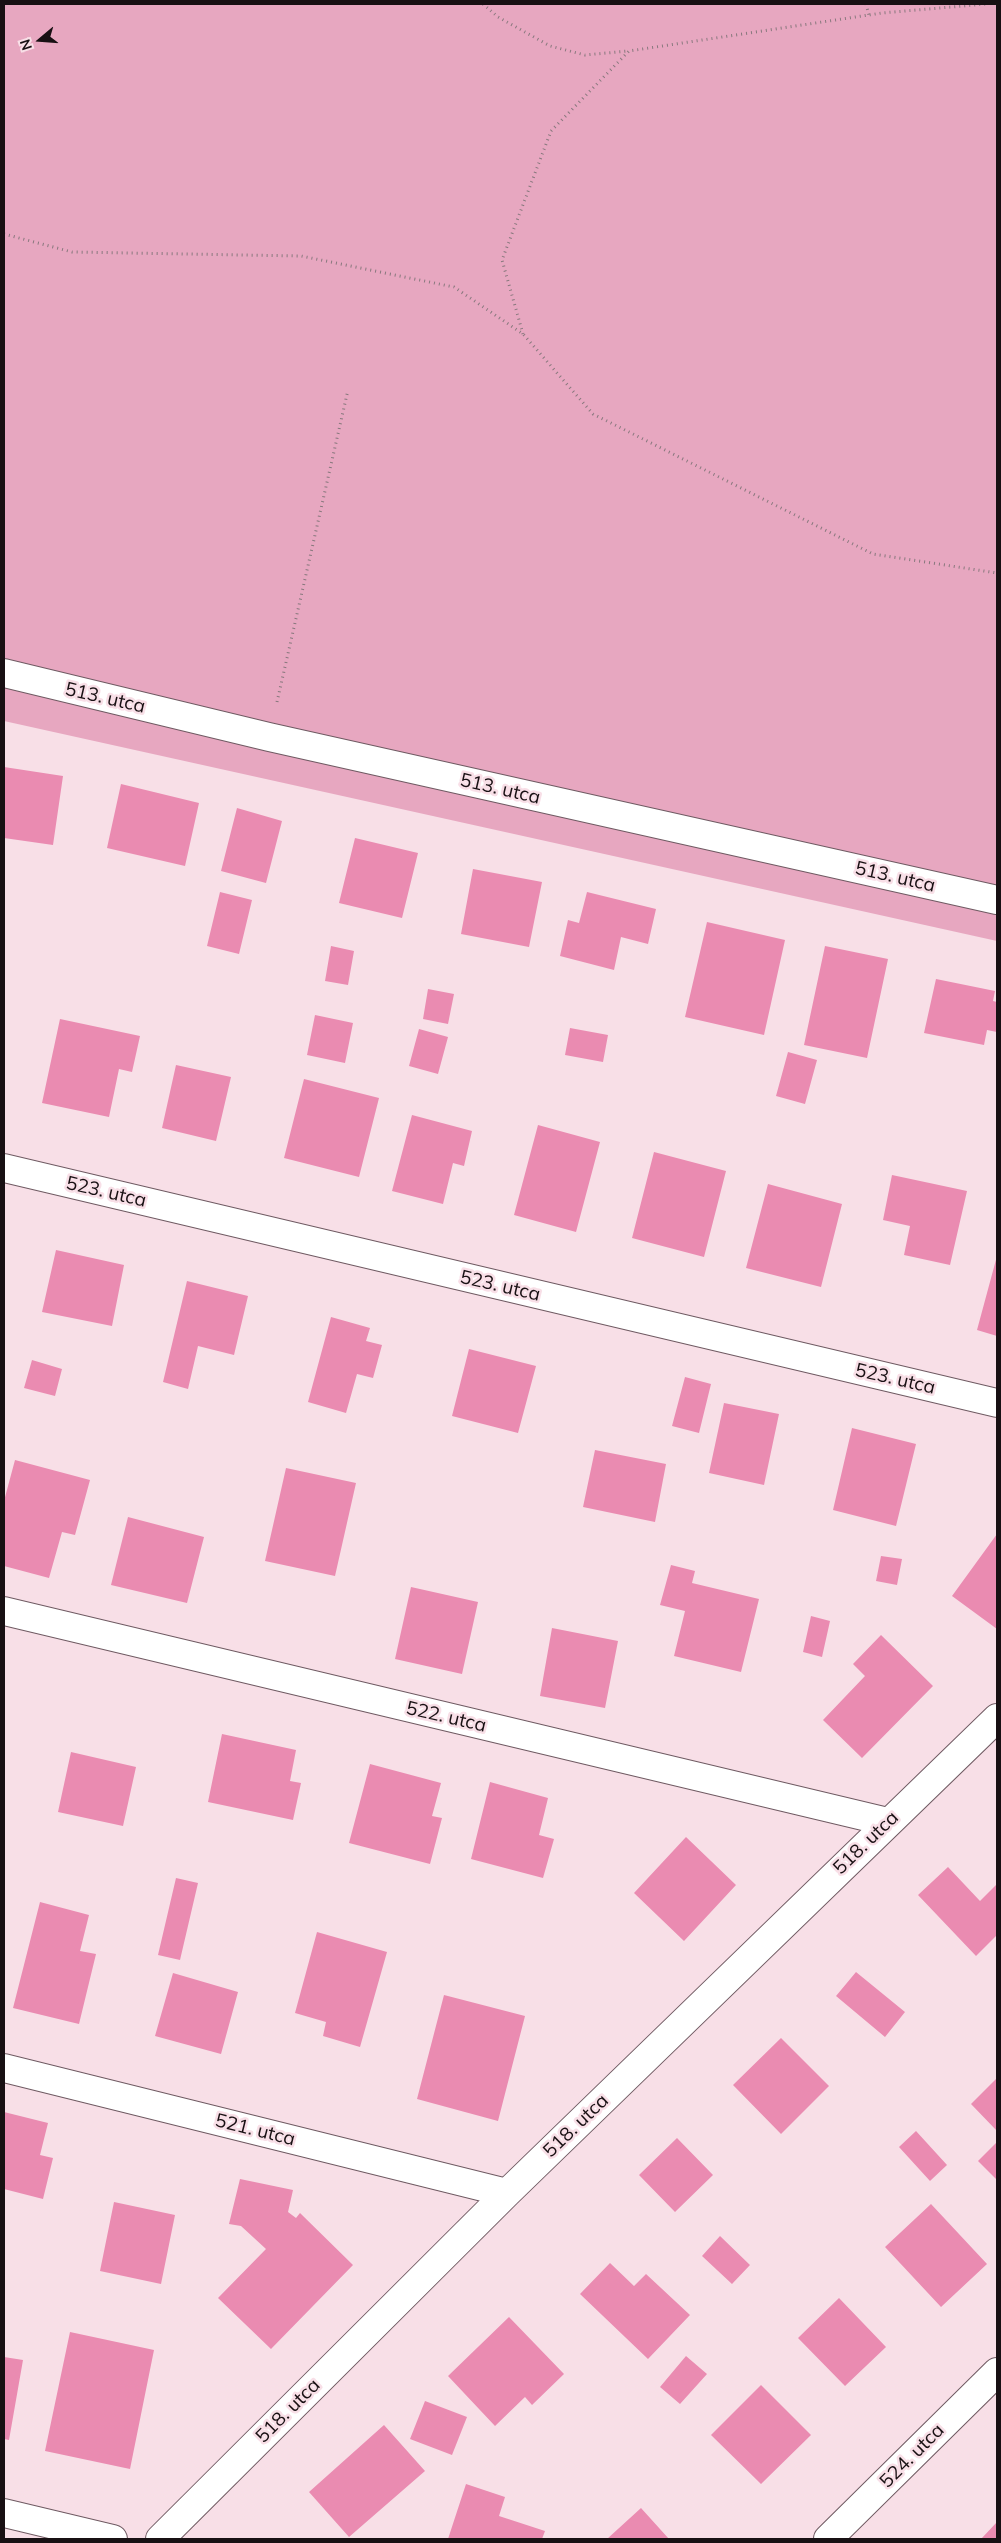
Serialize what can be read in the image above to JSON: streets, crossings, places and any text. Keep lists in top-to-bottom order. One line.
{"streets":{"street":["513. utca","523. utca","522. utca","518. utca","521. utca","524. utca"]},"crossings":[["522. utca","518. utca"],["518. utca","521. utca"]],"north":"left"}
